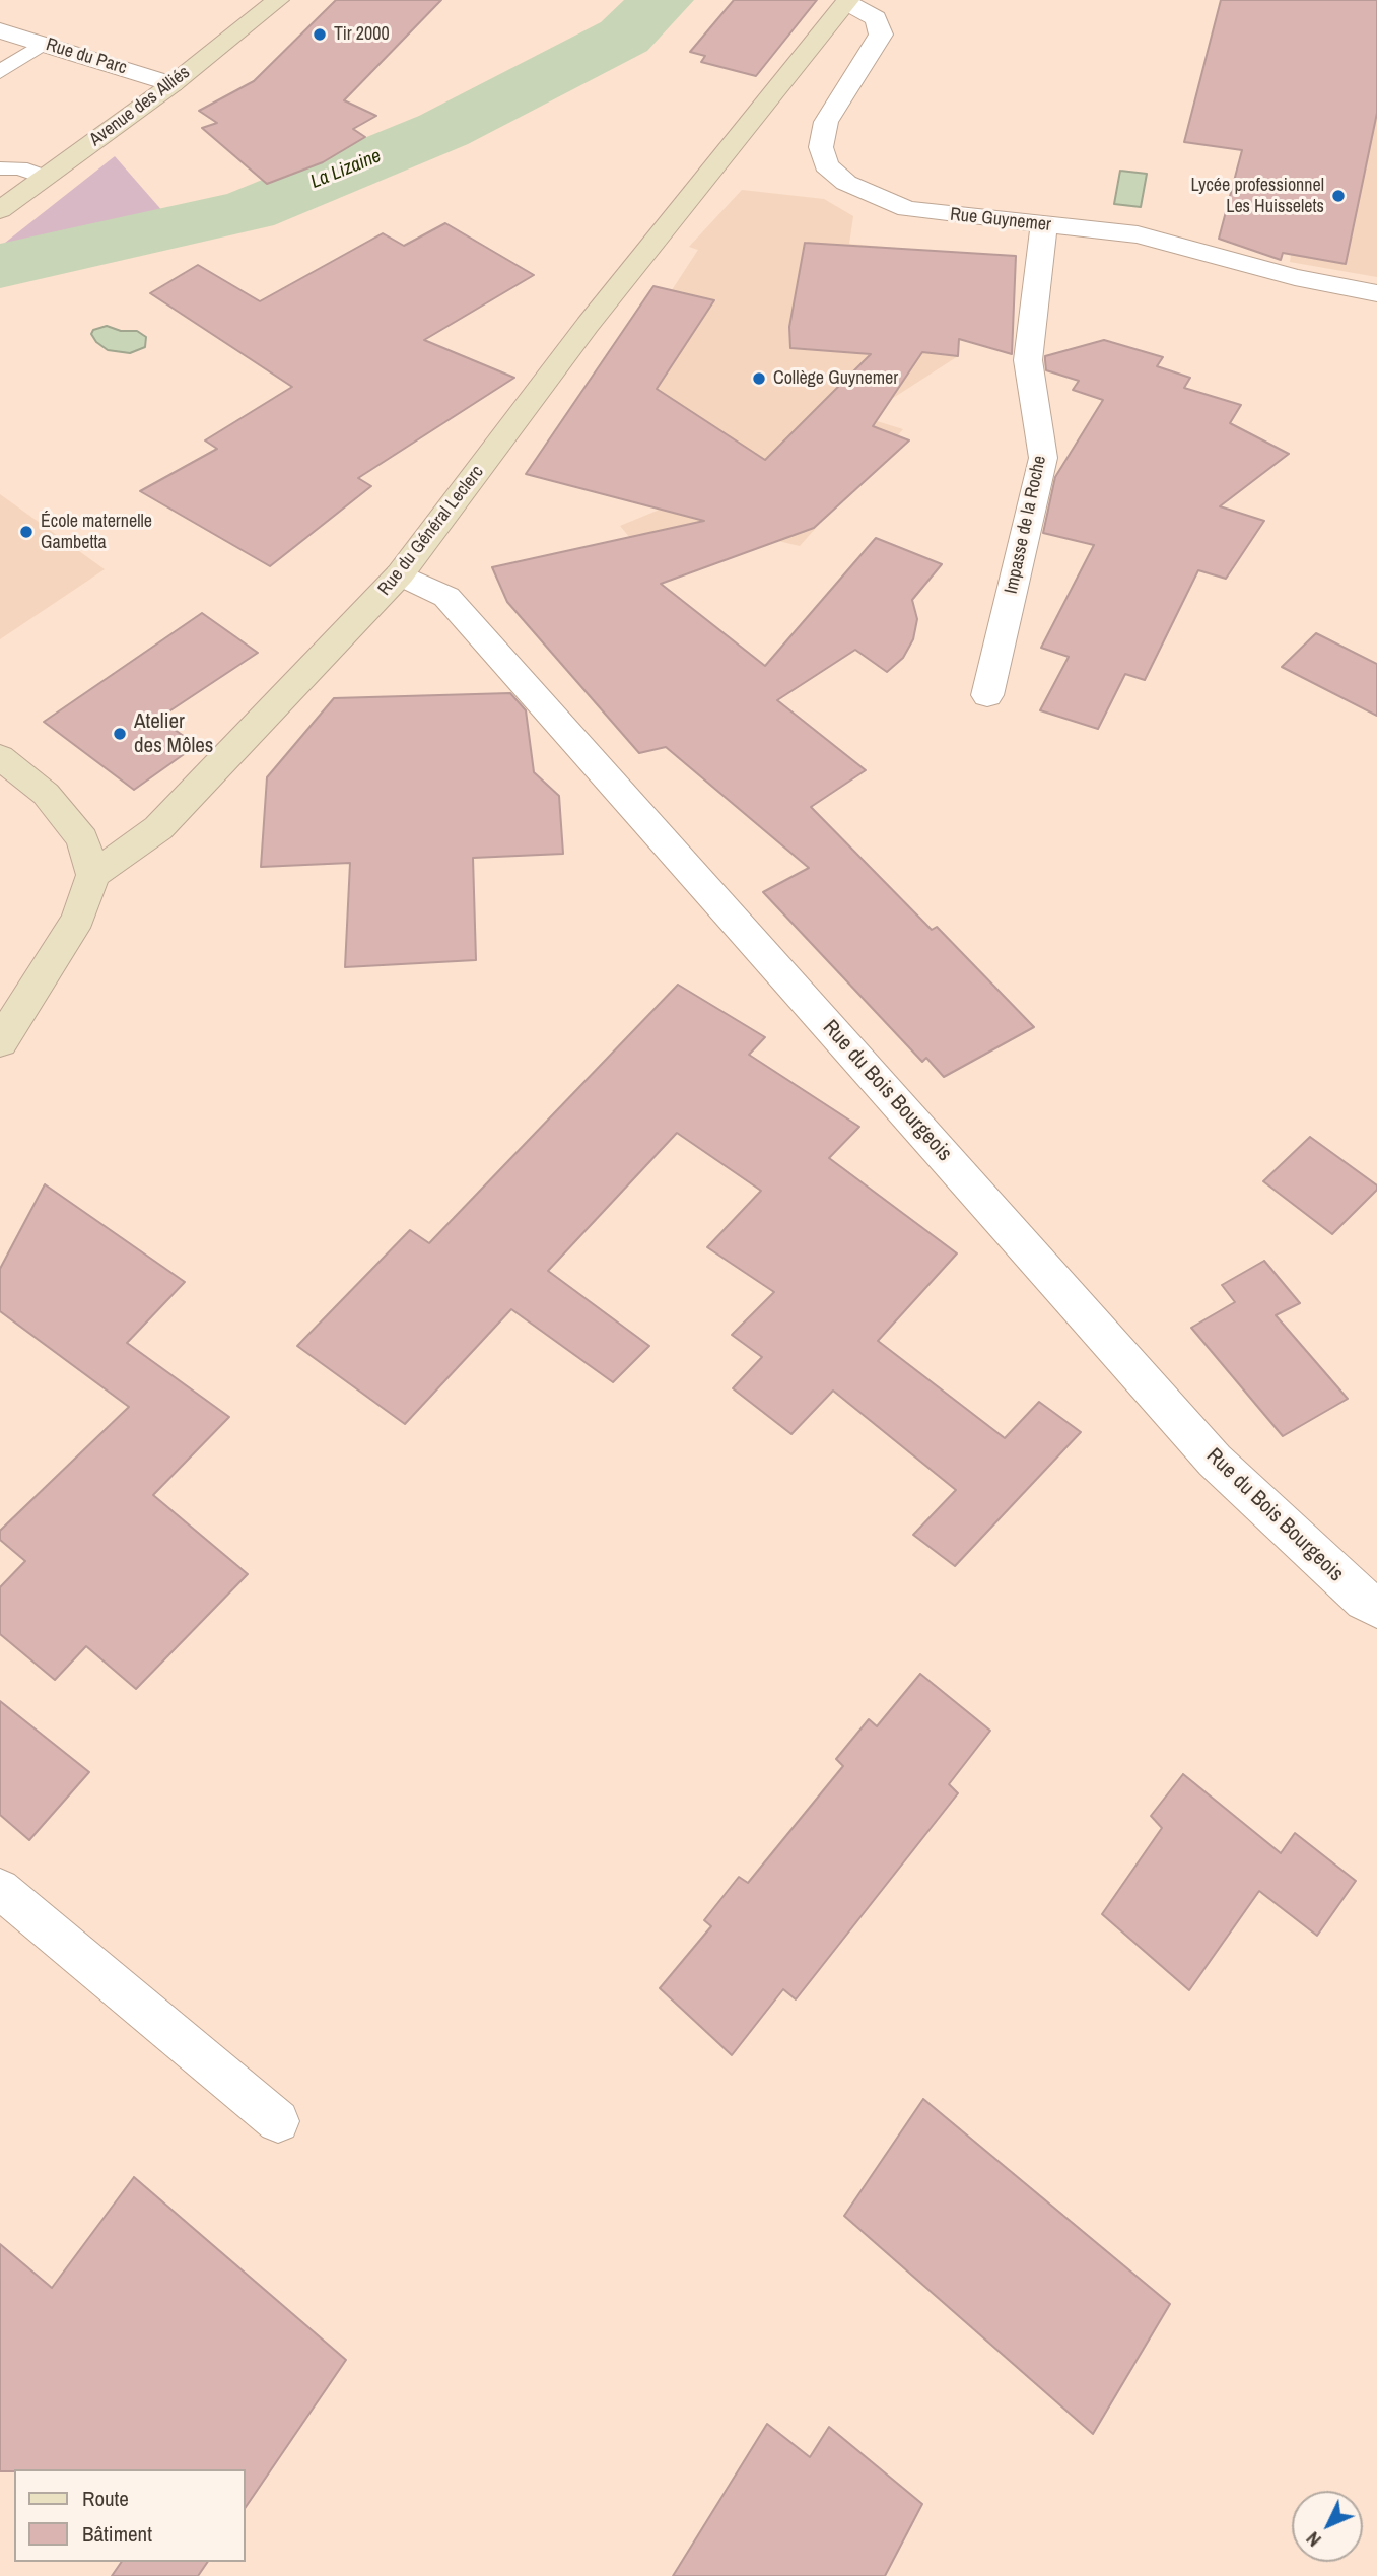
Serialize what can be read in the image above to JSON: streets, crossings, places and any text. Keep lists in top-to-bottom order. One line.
{"streets":{"street":["Rue du Parc","Avenue des Alliés","Rue Guynemer","Impasse de la Roche","Rue du Général Leclerc","Rue du Bois Bourgeois"]},"crossings":[["Rue du Parc","Avenue des Alliés"],["Rue Guynemer","Impasse de la Roche"],["Rue Guynemer","Rue du Général Leclerc"],["Rue du Général Leclerc","Rue du Bois Bourgeois"]],"water":["La Lizaine"],"places":["Tir 2000","Lycée professionnel Les Huisselets","Collège Guynemer","École maternelle Gambetta","Atelier des Môles"],"legend":["Route","Bâtiment"],"north":"bottom left"}
